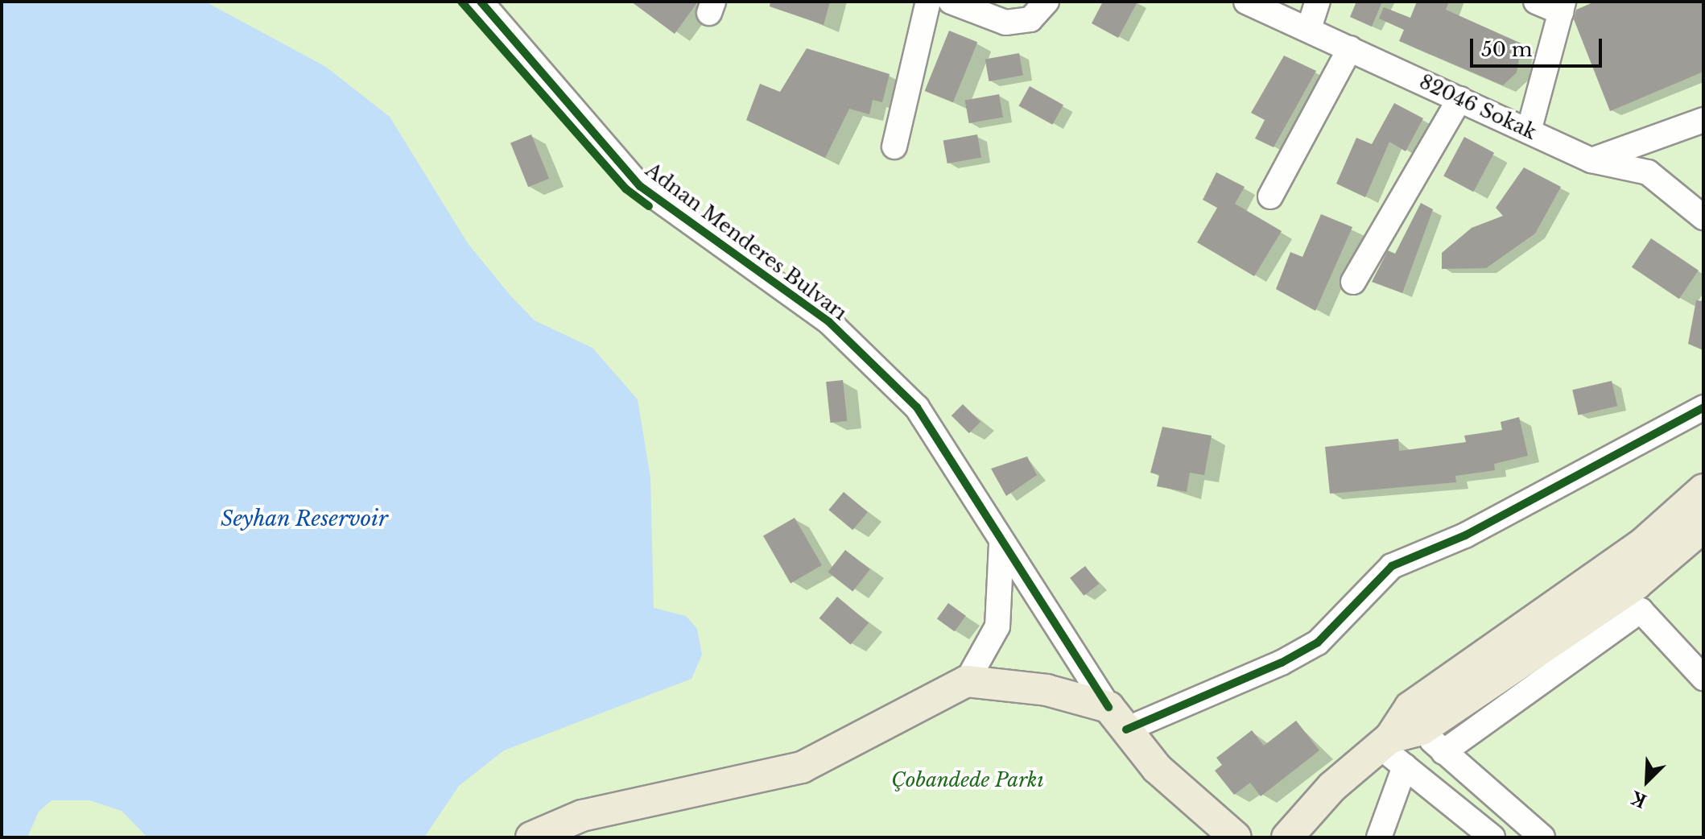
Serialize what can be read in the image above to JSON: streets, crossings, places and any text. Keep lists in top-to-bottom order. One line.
{"streets":{"main road":["Adnan Menderes Bulvarı"],"street":["82046 Sokak"]},"water":["Seyhan Reservoir"],"parks":["Çobandede Parkı"],"scale_bar":"50 m","north":"bottom left"}
